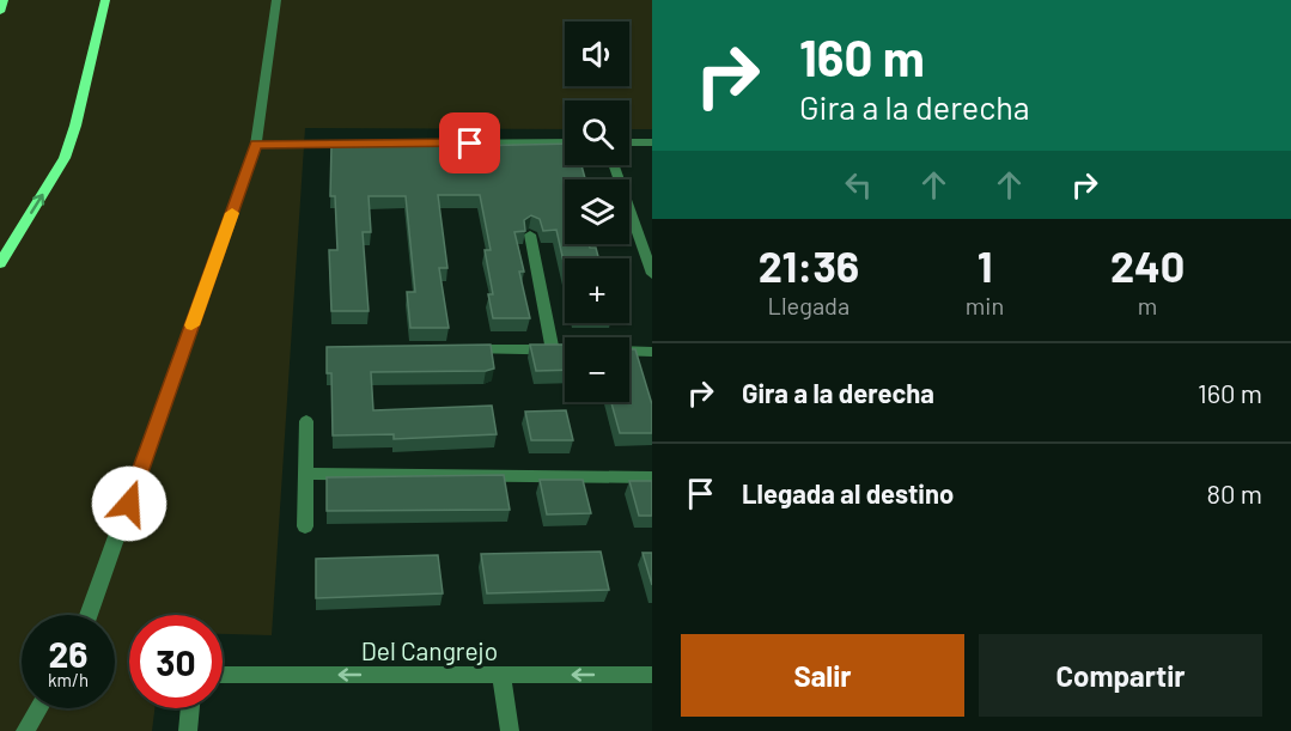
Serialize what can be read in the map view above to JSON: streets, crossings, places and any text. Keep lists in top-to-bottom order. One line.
{"streets":{"street":["Del Cangrejo"]},"one_way":["Del Cangrejo"],"page":{"turn":["160 m","Gira a la derecha"],"map_buttons":["+","−"],"eta":["21:36","Llegada","1","min","240","m"],"list":[{"name":"Gira a la derecha","value":"160 m"},{"name":"Llegada al destino","value":"80 m"}],"speed":"26 km/h","limit":"30","buttons":["Salir","Compartir"]}}
